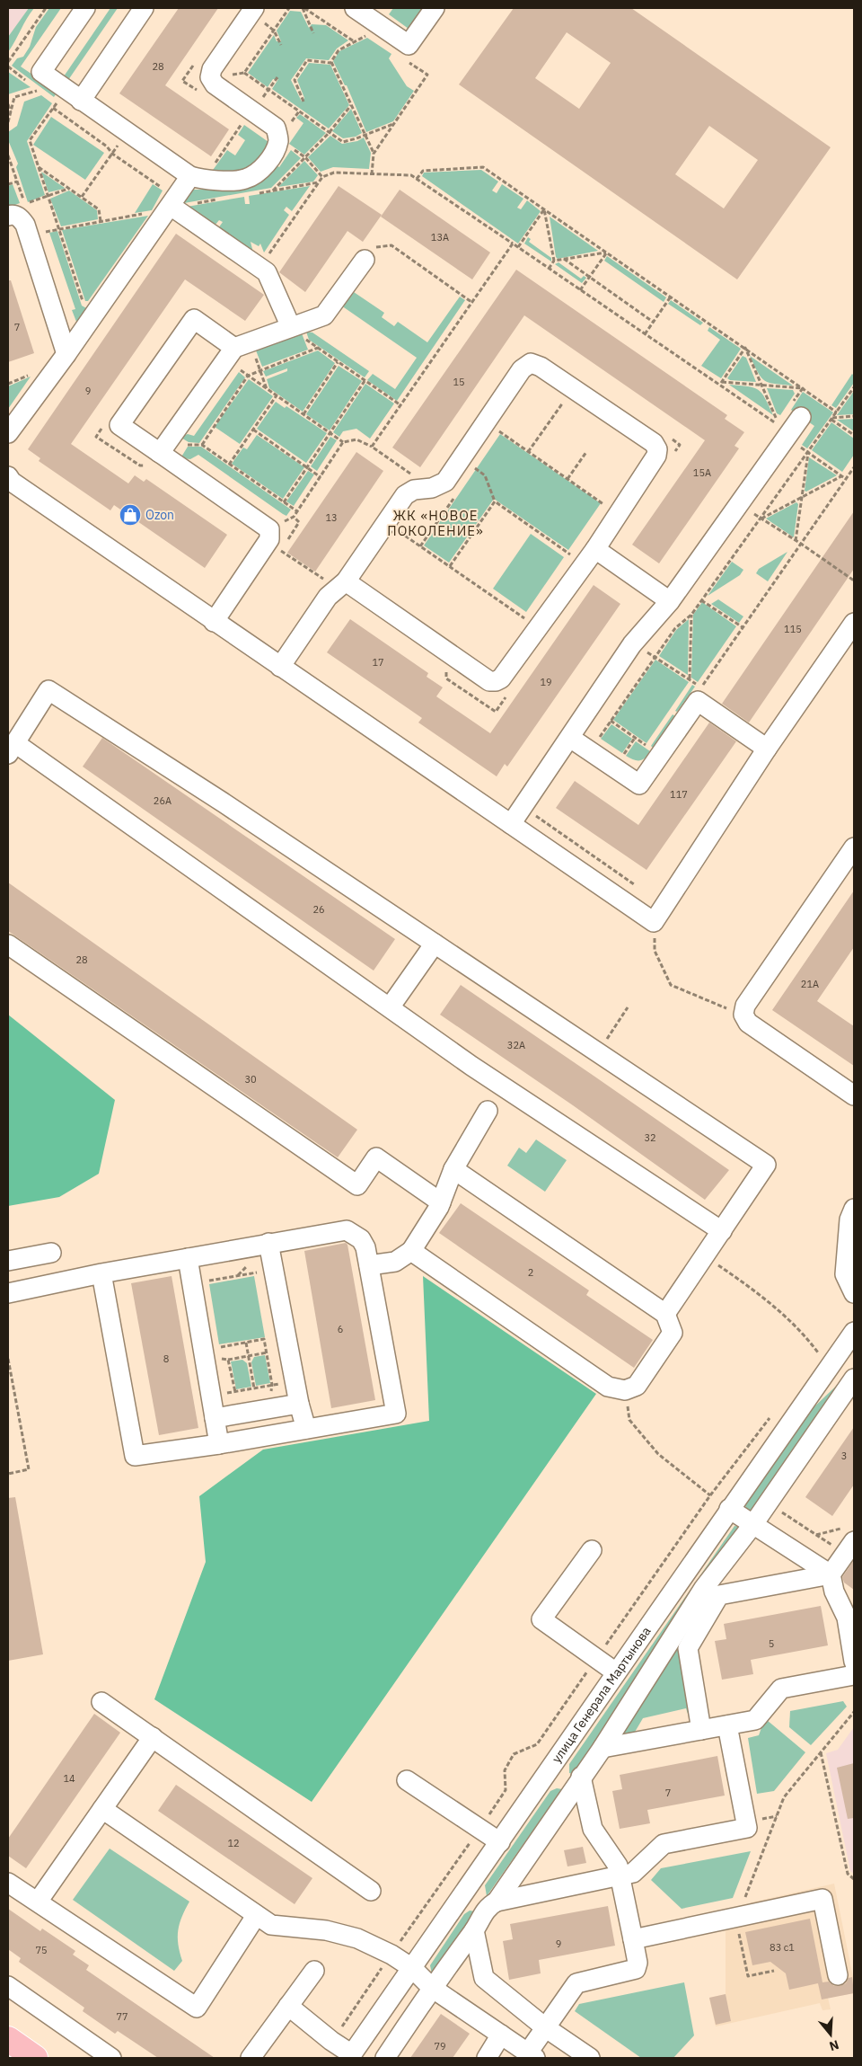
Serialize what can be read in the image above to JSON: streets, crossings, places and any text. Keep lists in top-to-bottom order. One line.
{"streets":{"street":["улица Генерала Мартынова"]},"districts":["ЖК «НОВОЕ ПОКОЛЕНИЕ»"],"places":{"shop":["Ozon"]},"house_numbers":["28","13А","7","15","9","15А","13","115","17","19","117","26А","26","28","21А","32А","30","32","2","6","8","3","5","14","7","12","9","83 с1","75","77","79"],"north":"bottom"}
